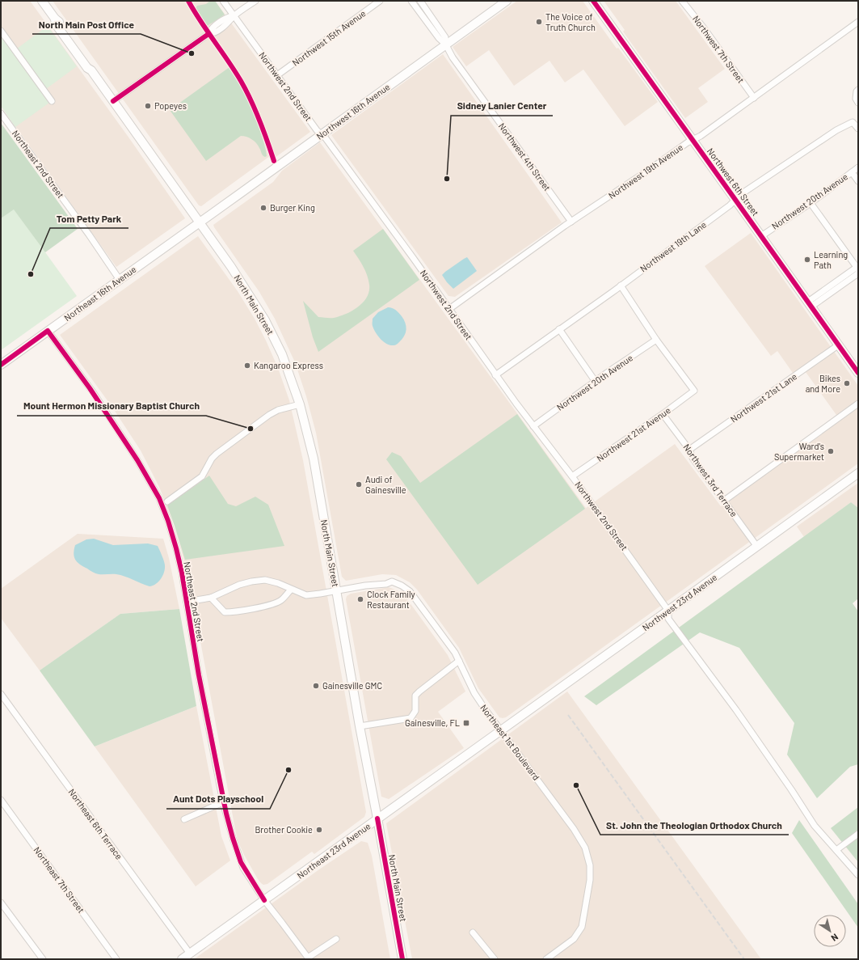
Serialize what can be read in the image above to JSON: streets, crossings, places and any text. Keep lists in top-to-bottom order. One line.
{"streets":{"main road":["Northwest 16th Avenue","Northwest 6th Street","Northeast 16th Avenue","North Main Street","Northwest 23rd Avenue","Northeast 23rd Avenue"],"street":["Northwest 15th Avenue","Northwest 7th Street","Northwest 2nd Street","Northwest 4th Street","Northeast 2nd Street","Northwest 19th Avenue","Northwest 20th Avenue","Northwest 19th Lane","Northwest 21st Lane","Northwest 21st Avenue","Northwest 3rd Terrace","Northeast 1st Boulevard","Northeast 6th Terrace","Northeast 7th Street"]},"crossings":[["Northwest 15th Avenue","Northwest 2nd Street"],["Northwest 7th Street","Northwest 19th Avenue"],["Northwest 2nd Street","Northwest 16th Avenue"],["Northwest 2nd Street","Northwest 19th Avenue"],["Northwest 2nd Street","Northwest 20th Avenue"],["Northwest 2nd Street","Northwest 19th Lane"],["Northwest 2nd Street","Northwest 21st Avenue"],["Northwest 2nd Street","Northwest 23rd Avenue"],["Northwest 16th Avenue","Northwest 4th Street"],["Northwest 16th Avenue","Northeast 16th Avenue"],["Northwest 16th Avenue","North Main Street"],["Northwest 4th Street","Northwest 19th Avenue"],["Northeast 2nd Street","Northeast 16th Avenue"],["Northeast 2nd Street","Northeast 1st Boulevard"],["Northeast 2nd Street","Northeast 23rd Avenue"],["Northwest 19th Avenue","Northwest 6th Street"],["Northwest 6th Street","Northwest 20th Avenue"],["Northwest 6th Street","Northwest 19th Lane"],["Northwest 6th Street","Northwest 21st Lane"],["Northwest 20th Avenue","Northwest 21st Avenue"],["Northeast 16th Avenue","North Main Street"],["North Main Street","Northeast 1st Boulevard"],["North Main Street","Northeast 23rd Avenue"],["Northwest 21st Lane","Northwest 3rd Terrace"],["Northwest 21st Avenue","Northwest 3rd Terrace"],["Northwest 3rd Terrace","Northwest 23rd Avenue"],["Northwest 23rd Avenue","Northeast 1st Boulevard"],["Northwest 23rd Avenue","Northeast 23rd Avenue"],["Northeast 1st Boulevard","Northeast 23rd Avenue"],["Northeast 6th Terrace","Northeast 23rd Avenue"]],"places":{"other":["The Voice of Truth Church","North Main Post Office","Popeyes","Sidney Lanier Center","Burger King","Learning Path","Tom Petty Park","Kangaroo Express","Bikes and More","Mount Hermon Missionary Baptist Church","Ward's Supermarket","Audi of Gainesville","Clock Family Restaurant","Gainesville GMC","Aunt Dots Playschool","St. John the Theologian Orthodox Church","Brother Cookie"],"transit":["Gainesville, FL"]},"north":"bottom right"}
